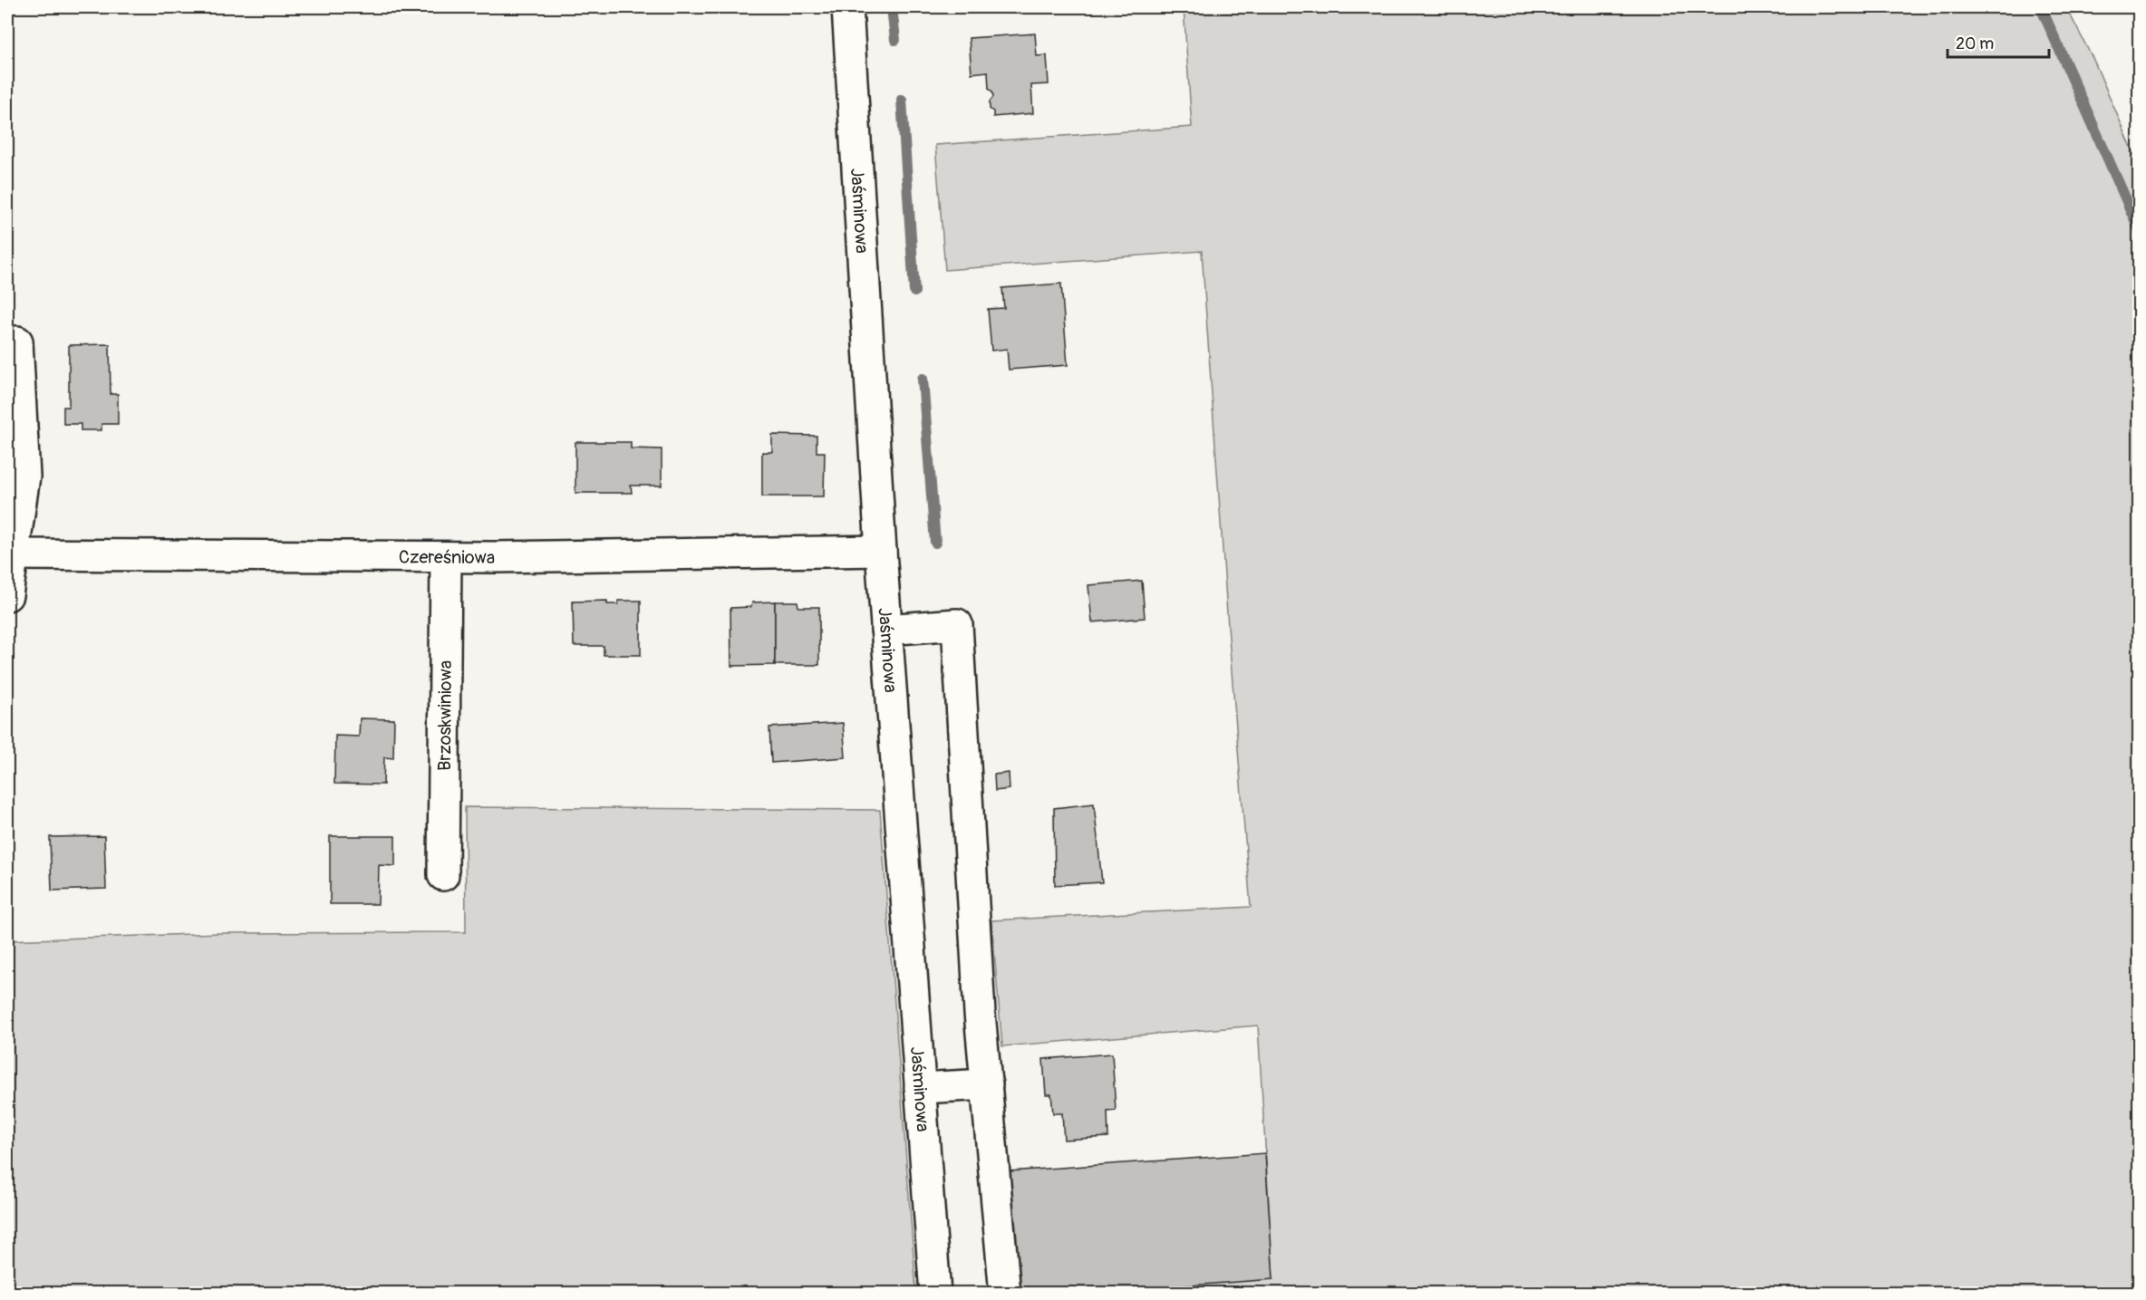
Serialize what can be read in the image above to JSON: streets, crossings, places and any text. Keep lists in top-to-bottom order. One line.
{"streets":{"street":["Jaśminowa","Czereśniowa","Brzoskwiniowa"]},"crossings":[["Jaśminowa","Czereśniowa"],["Czereśniowa","Brzoskwiniowa"]],"scale_bar":"20 m"}
